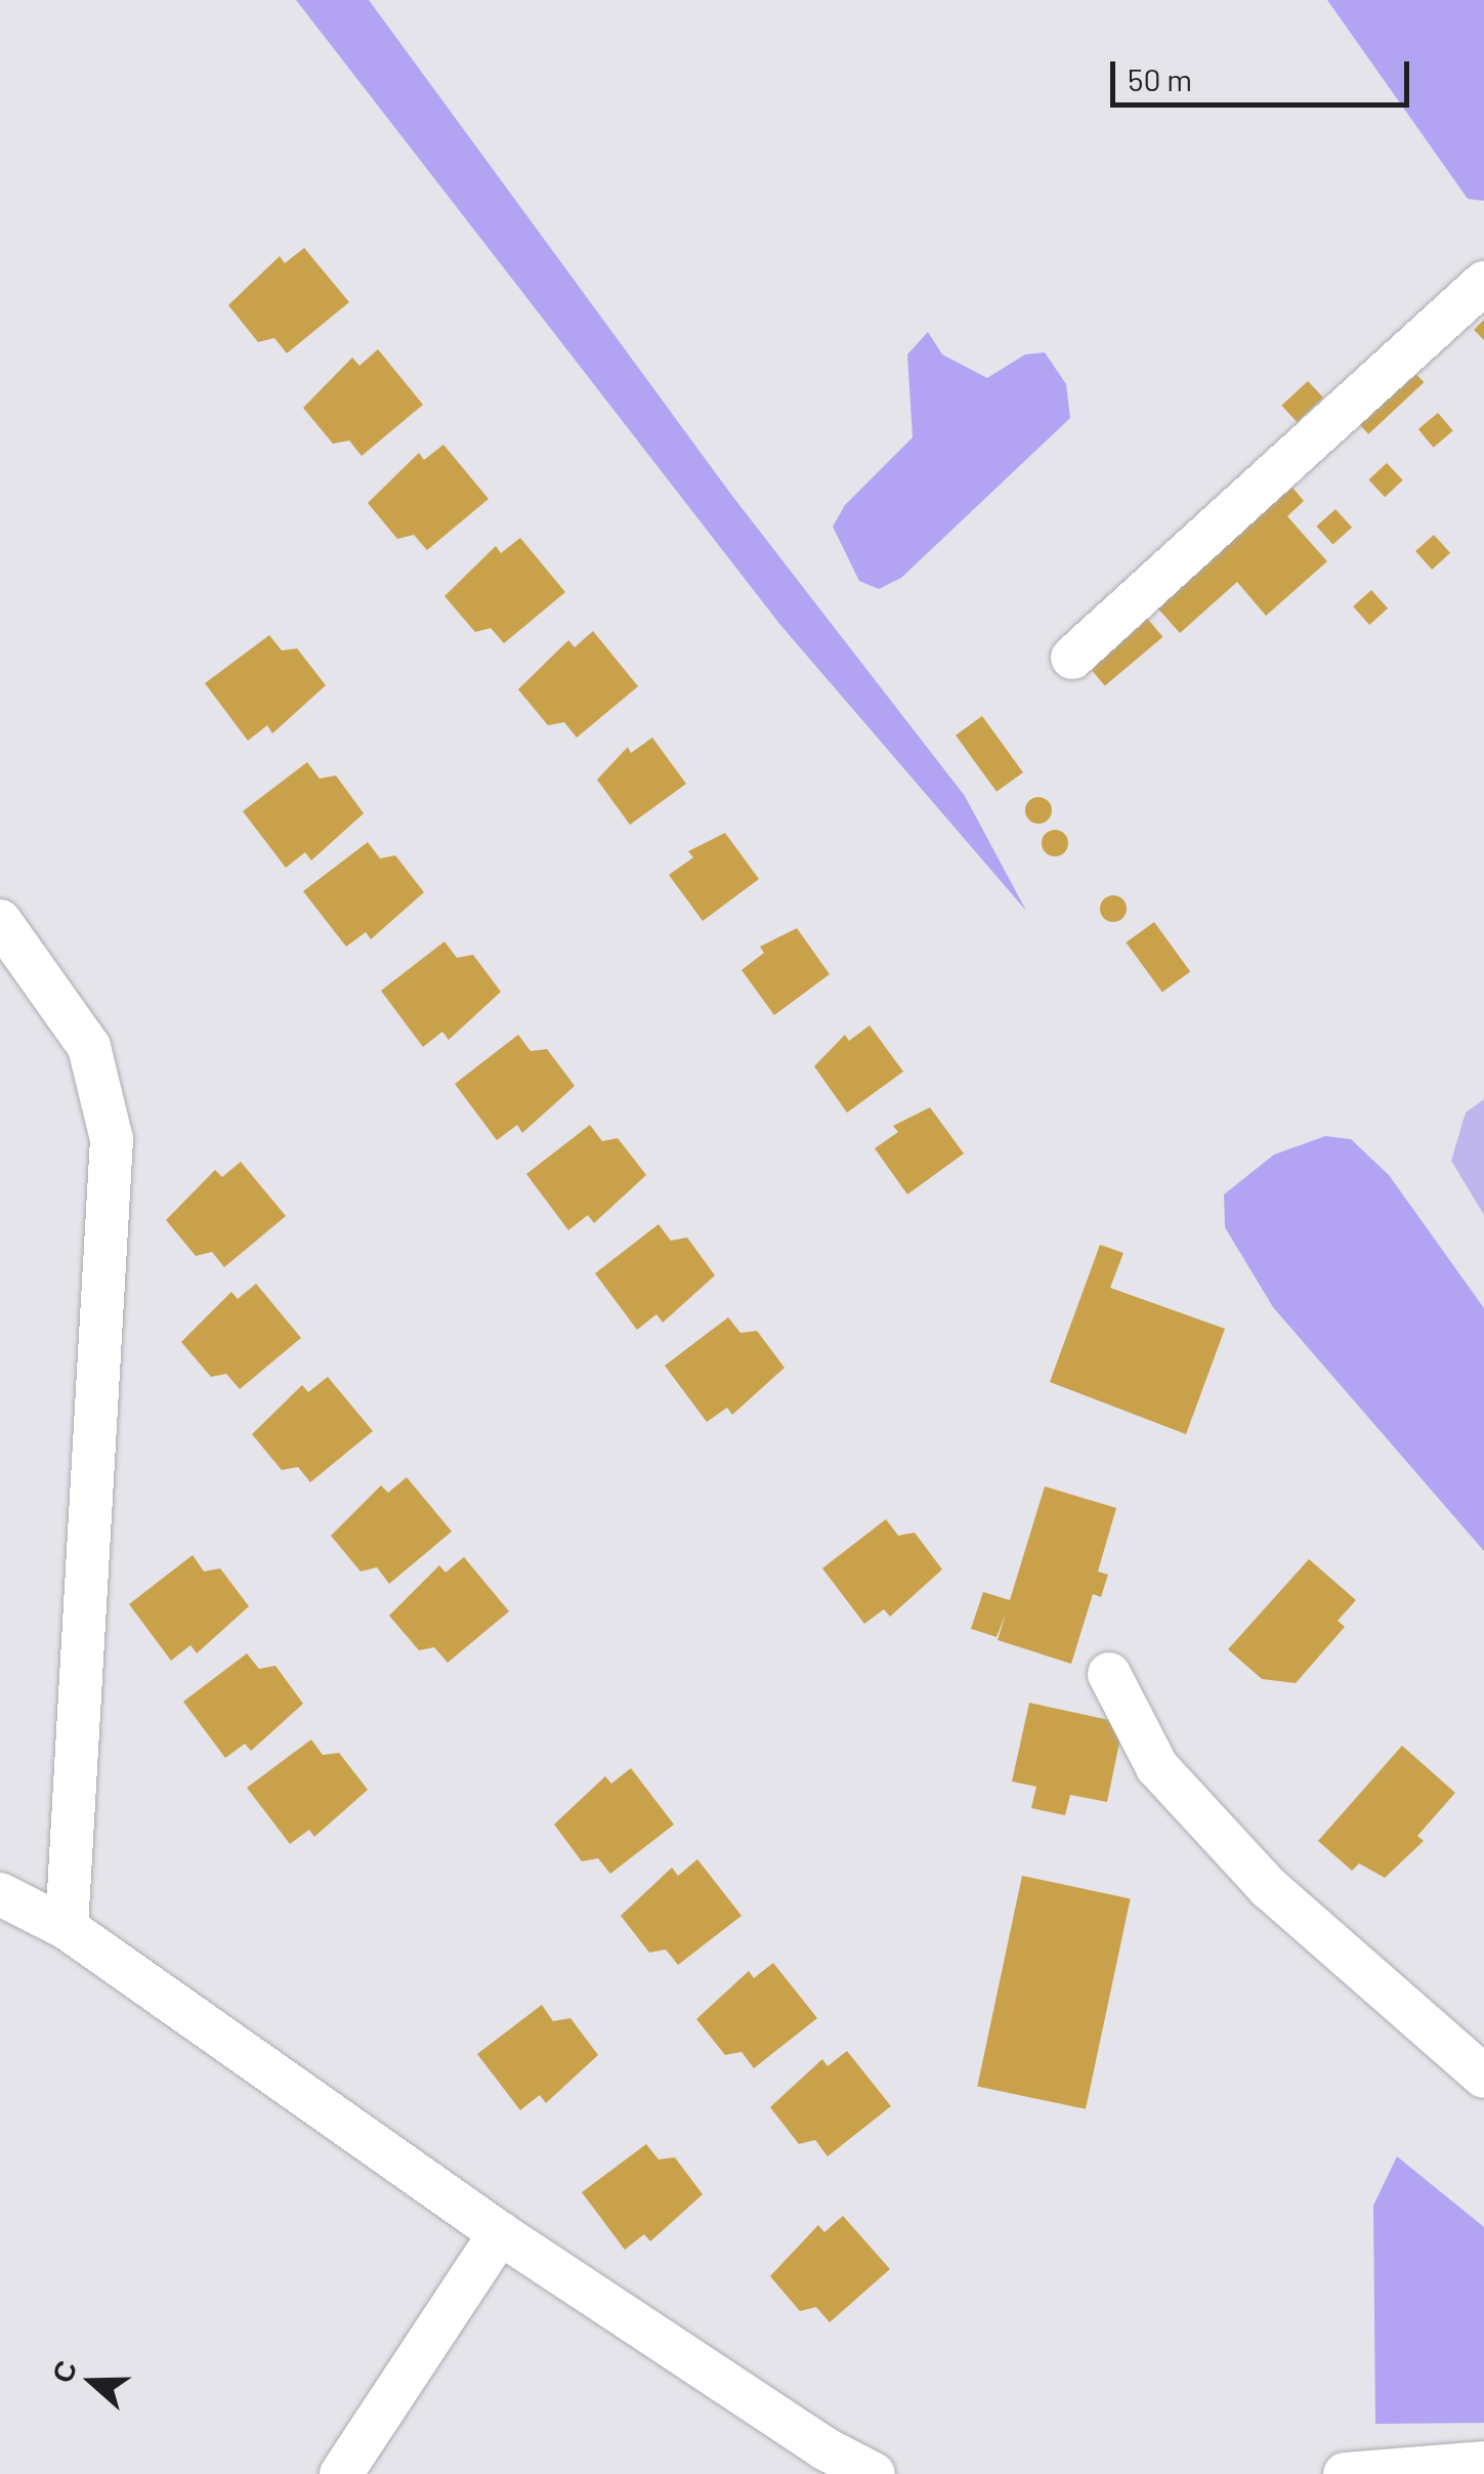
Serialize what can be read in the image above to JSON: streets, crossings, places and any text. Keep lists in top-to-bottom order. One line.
{"scale_bar":"50 m","north":"left"}
